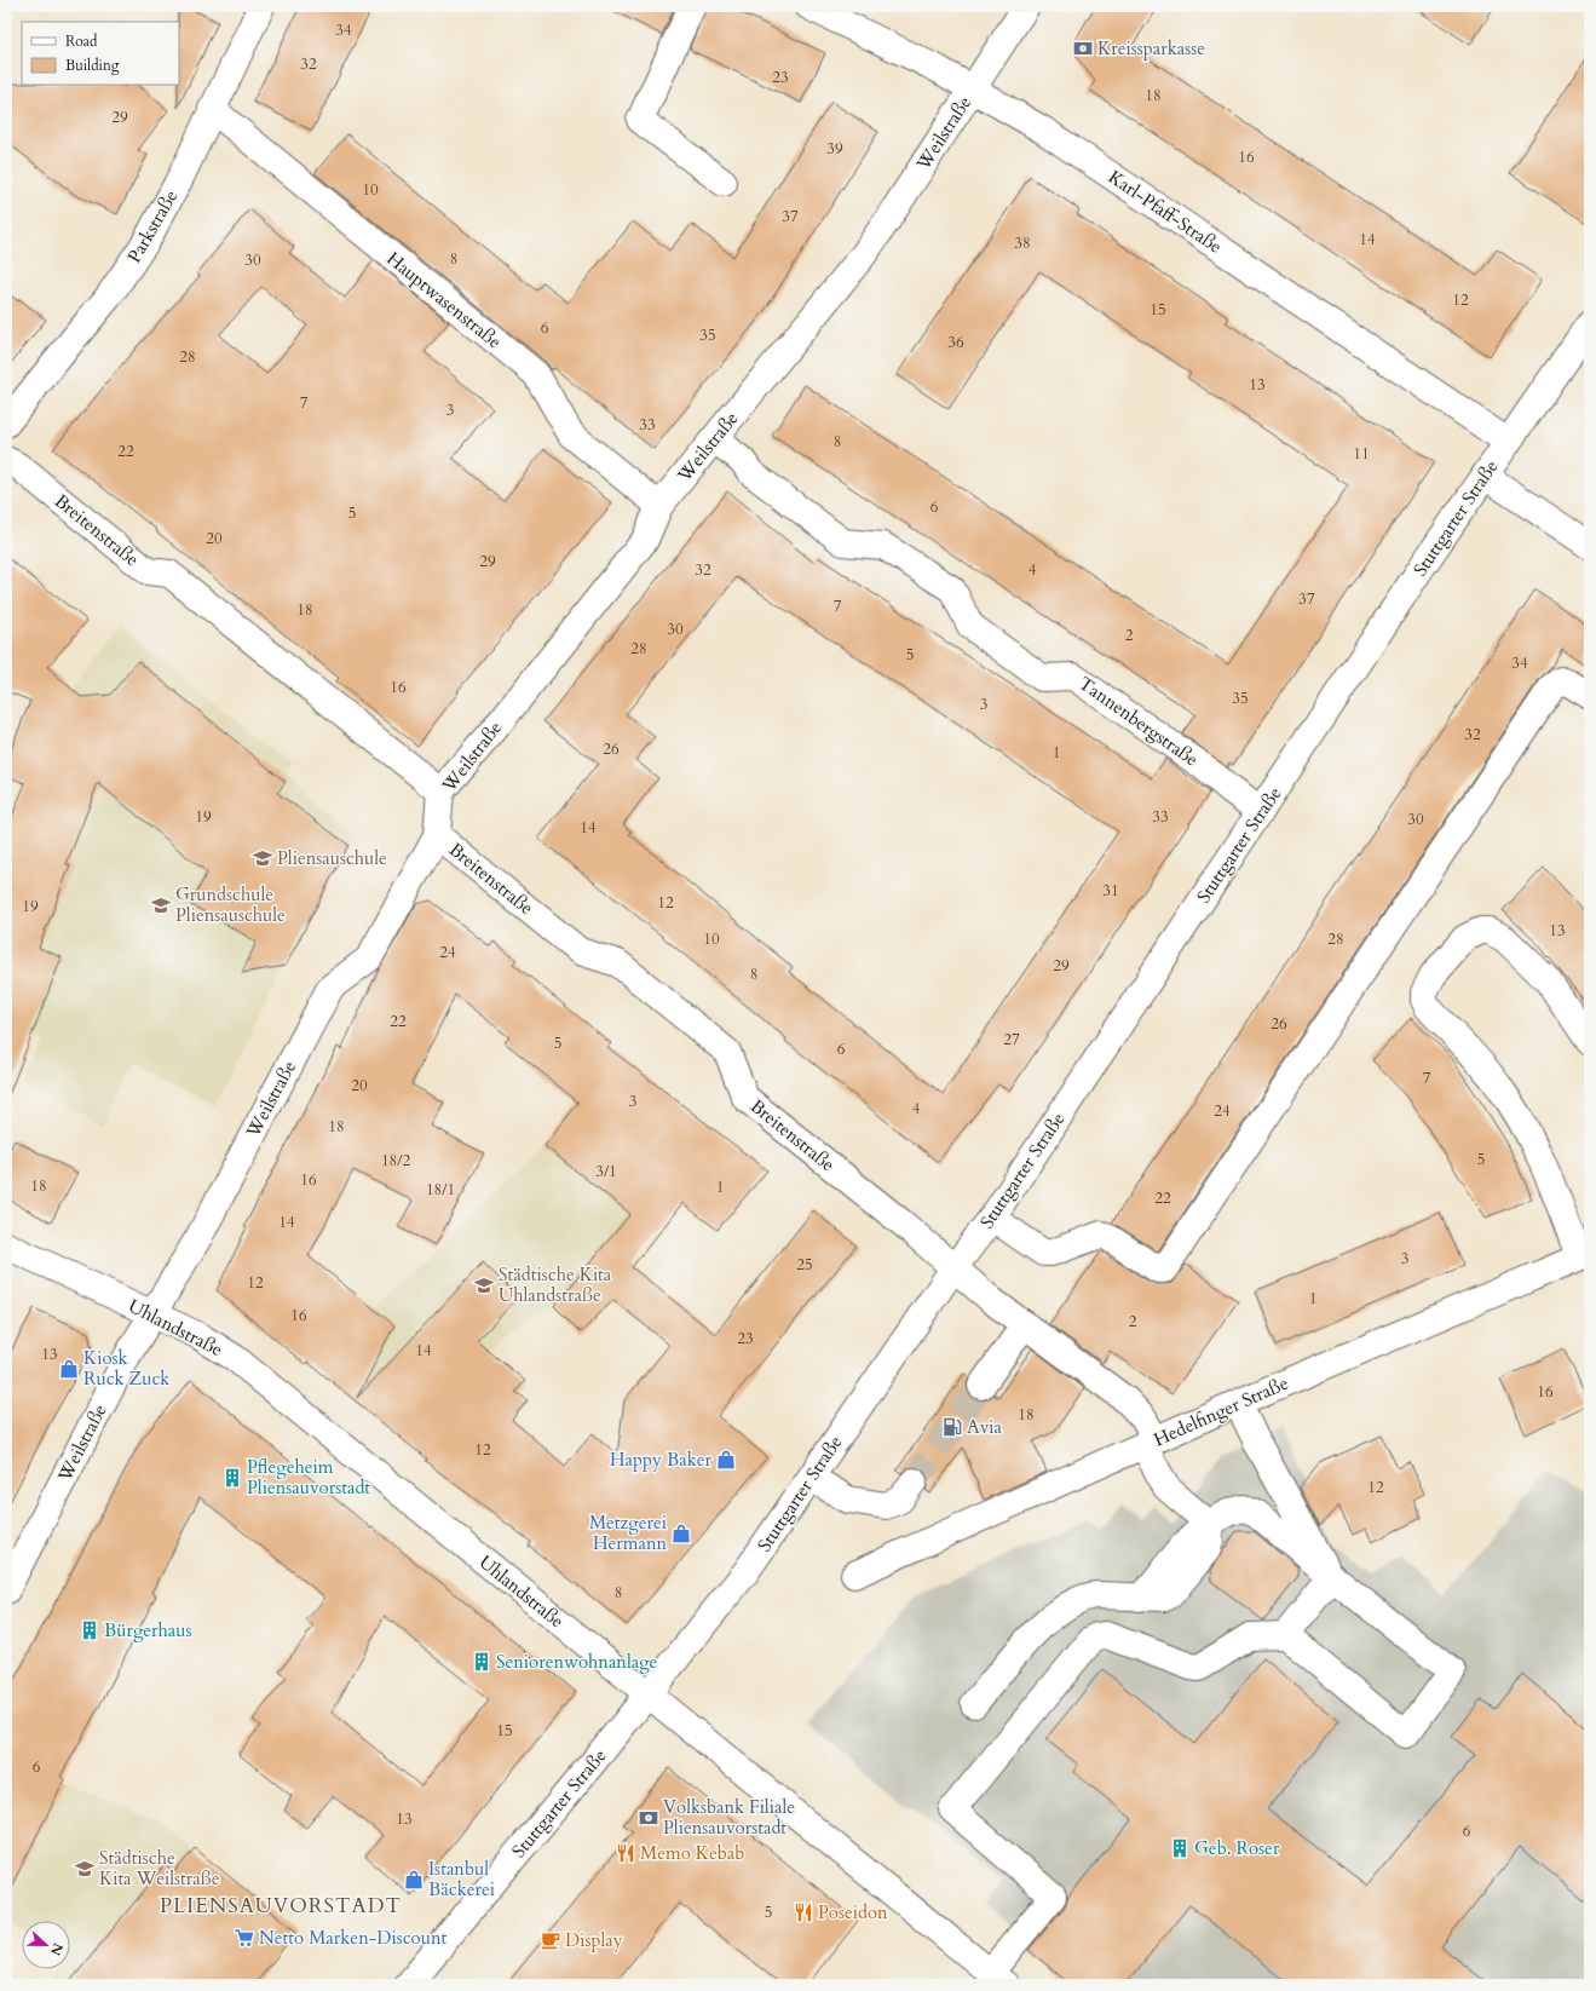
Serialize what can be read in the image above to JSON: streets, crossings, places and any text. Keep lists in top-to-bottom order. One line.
{"streets":{"street":["Weilstraße","Karl-Pfaff-Straße","Parkstraße","Hauptwasenstraße","Stuttgarter Straße","Breitenstraße","Tannenbergstraße","Uhlandstraße","Hedelfinger Straße"]},"crossings":[["Weilstraße","Karl-Pfaff-Straße"],["Weilstraße","Hauptwasenstraße"],["Weilstraße","Breitenstraße"],["Weilstraße","Tannenbergstraße"],["Weilstraße","Uhlandstraße"],["Karl-Pfaff-Straße","Stuttgarter Straße"],["Parkstraße","Hauptwasenstraße"],["Stuttgarter Straße","Breitenstraße"],["Stuttgarter Straße","Tannenbergstraße"],["Stuttgarter Straße","Uhlandstraße"],["Breitenstraße","Hedelfinger Straße"]],"districts":["PLIENSAUVORSTADT"],"places":{"bank":["Kreissparkasse","Volksbank Filiale Pliensauvorstadt"],"school or university":["Pliensauschule","Grundschule Pliensauschule","Städtische Kita Uhlandstraße","Städtische Kita Weilstraße"],"shop":["Kiosk Ruck Zuck","Happy Baker","Metzgerei Hermann","Istanbul Bäckerei"],"fuel station":["Avia"],"building":["Pflegeheim Pliensauvorstadt","Bürgerhaus","Seniorenwohnanlage","Geb. Roser"],"restaurant":["Memo Kebab","Poseidon"],"supermarket":["Netto Marken-Discount"],"cafe":["Display"]},"house_numbers":["34","32","23","18","29","39","16","10","37","14","38","8","30","12","15","6","35","36","28","13","7","3","33","8","22","11","6","5","20","29","32","4","37","7","18","30","2","28","5","34","16","35","3","32","26","1","19","33","30","14","31","12","19","13","10","28","24","29","8","22","26","27","5","6","7","20","3","4","24","18","5","18/2","3/1","16","18","1","18/1","22","14","3","25","12","1","16","2","23","14","13","16","18","12","12","8","15","6","13","6","5"],"legend":["Road","Building"],"north":"right"}
